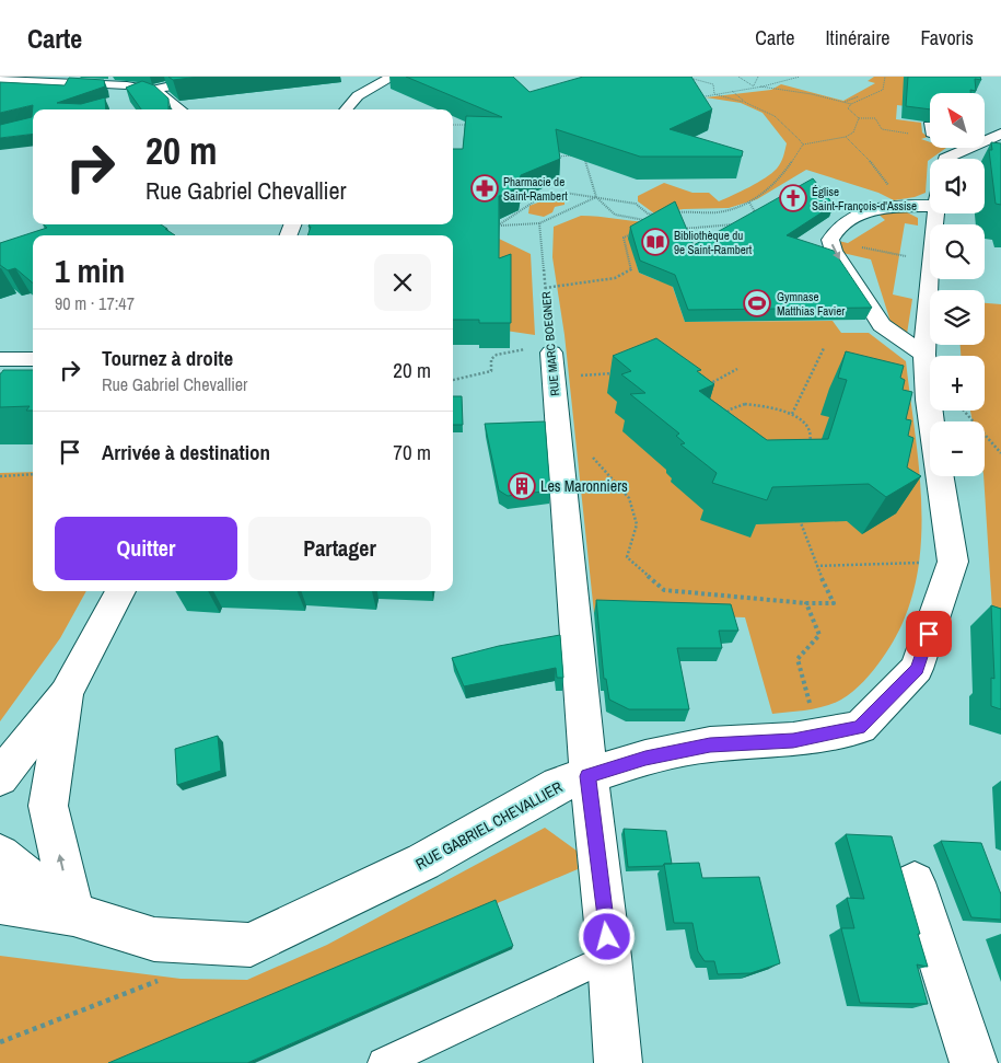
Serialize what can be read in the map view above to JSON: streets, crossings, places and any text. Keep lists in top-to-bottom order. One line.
{"streets":{"street":["RUE MARC BOEGNER","RUE GABRIEL CHEVALLIER"]},"crossings":[["RUE MARC BOEGNER","RUE GABRIEL CHEVALLIER"]],"places":{"pharmacy":["Pharmacie de Saint-Rambert"],"church":["Église Saint-François-d'Assise"],"library":["Bibliothèque du 9e Saint-Rambert"],"sports":["Gymnase Matthias Favier"],"building":["Les Maronniers"]},"north":"top left","page":{"header":"Carte","nav":["Carte","Itinéraire","Favoris"],"map_buttons":["+","−"],"turn":["20 m","Rue Gabriel Chevallier"],"heading":["1 min","90 m · 17:47"],"list":[{"name":"Tournez à droite","note":"Rue Gabriel Chevallier","value":"20 m"},{"name":"Arrivée à destination","value":"70 m"}],"buttons":["Quitter","Partager"]}}
